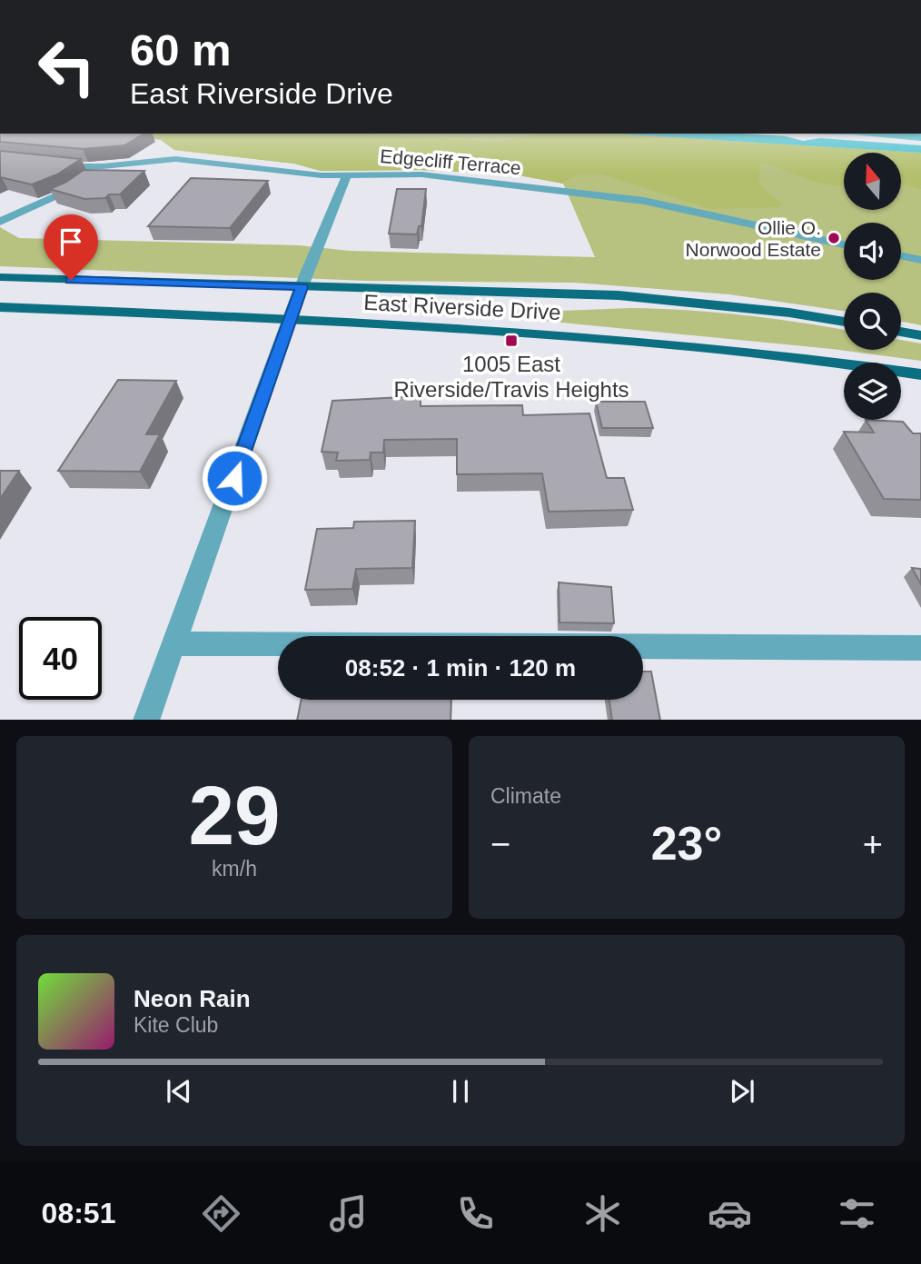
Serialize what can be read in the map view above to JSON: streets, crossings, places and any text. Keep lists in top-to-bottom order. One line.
{"streets":{"main road":["East Riverside Drive"],"street":["Edgecliff Terrace"]},"places":{"other":["Ollie O. Norwood Estate"],"transit":["1005 East Riverside/Travis Heights"]},"north":"top","page":{"turn":["60 m","East Riverside Drive"],"limit":"40","trip":"08:52 · 1 min · 120 m","tile":[["29","km/h"],"Climate"],"heat":["−","23°","+"],"song":["Neon Rain","Kite Club"],"tabs":"08:51"}}
